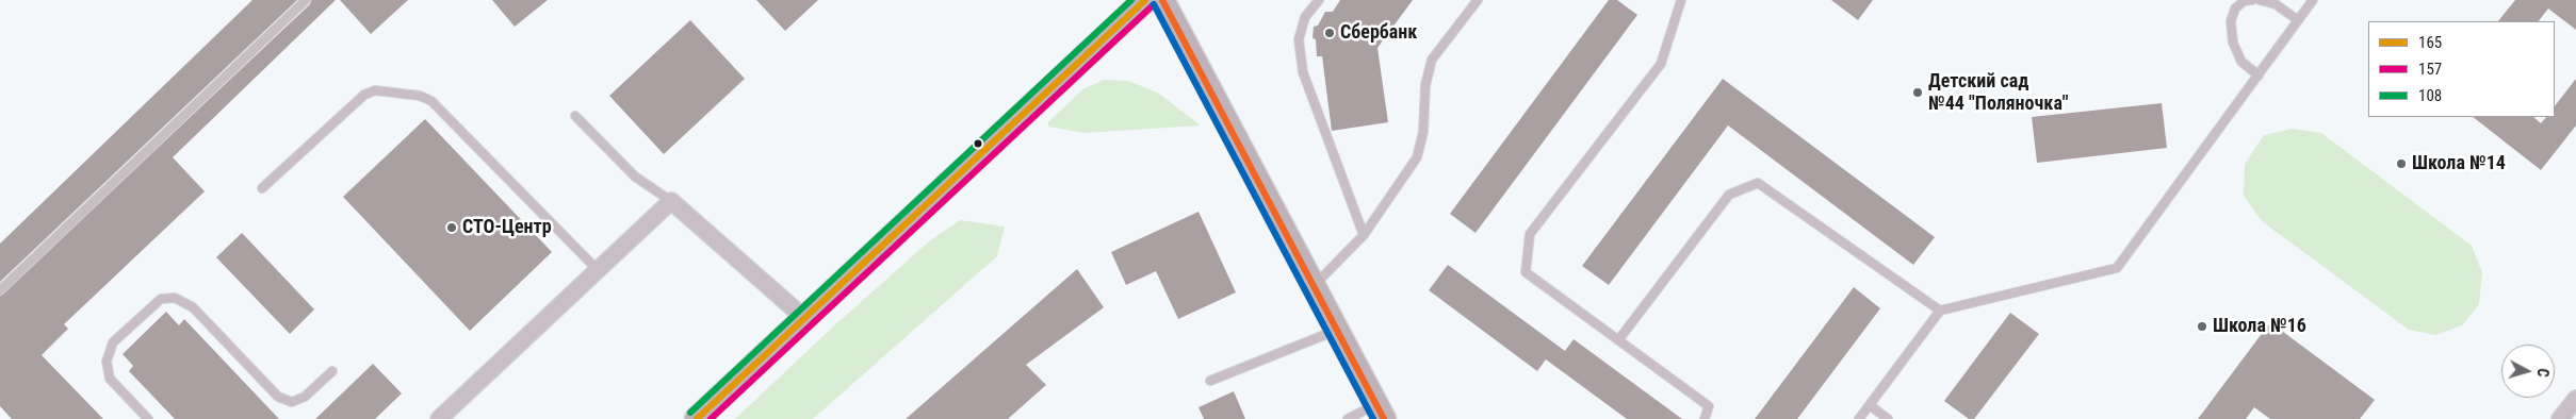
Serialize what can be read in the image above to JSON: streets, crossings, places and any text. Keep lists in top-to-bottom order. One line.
{"places":["Сбербанк","Детский сад №44 \"Поляночка\"","Школа №14","СТО-Центр","Школа №16"],"lines":["transit line 165","transit line 108","transit line 157"],"legend":["165","157","108"],"north":"right"}
